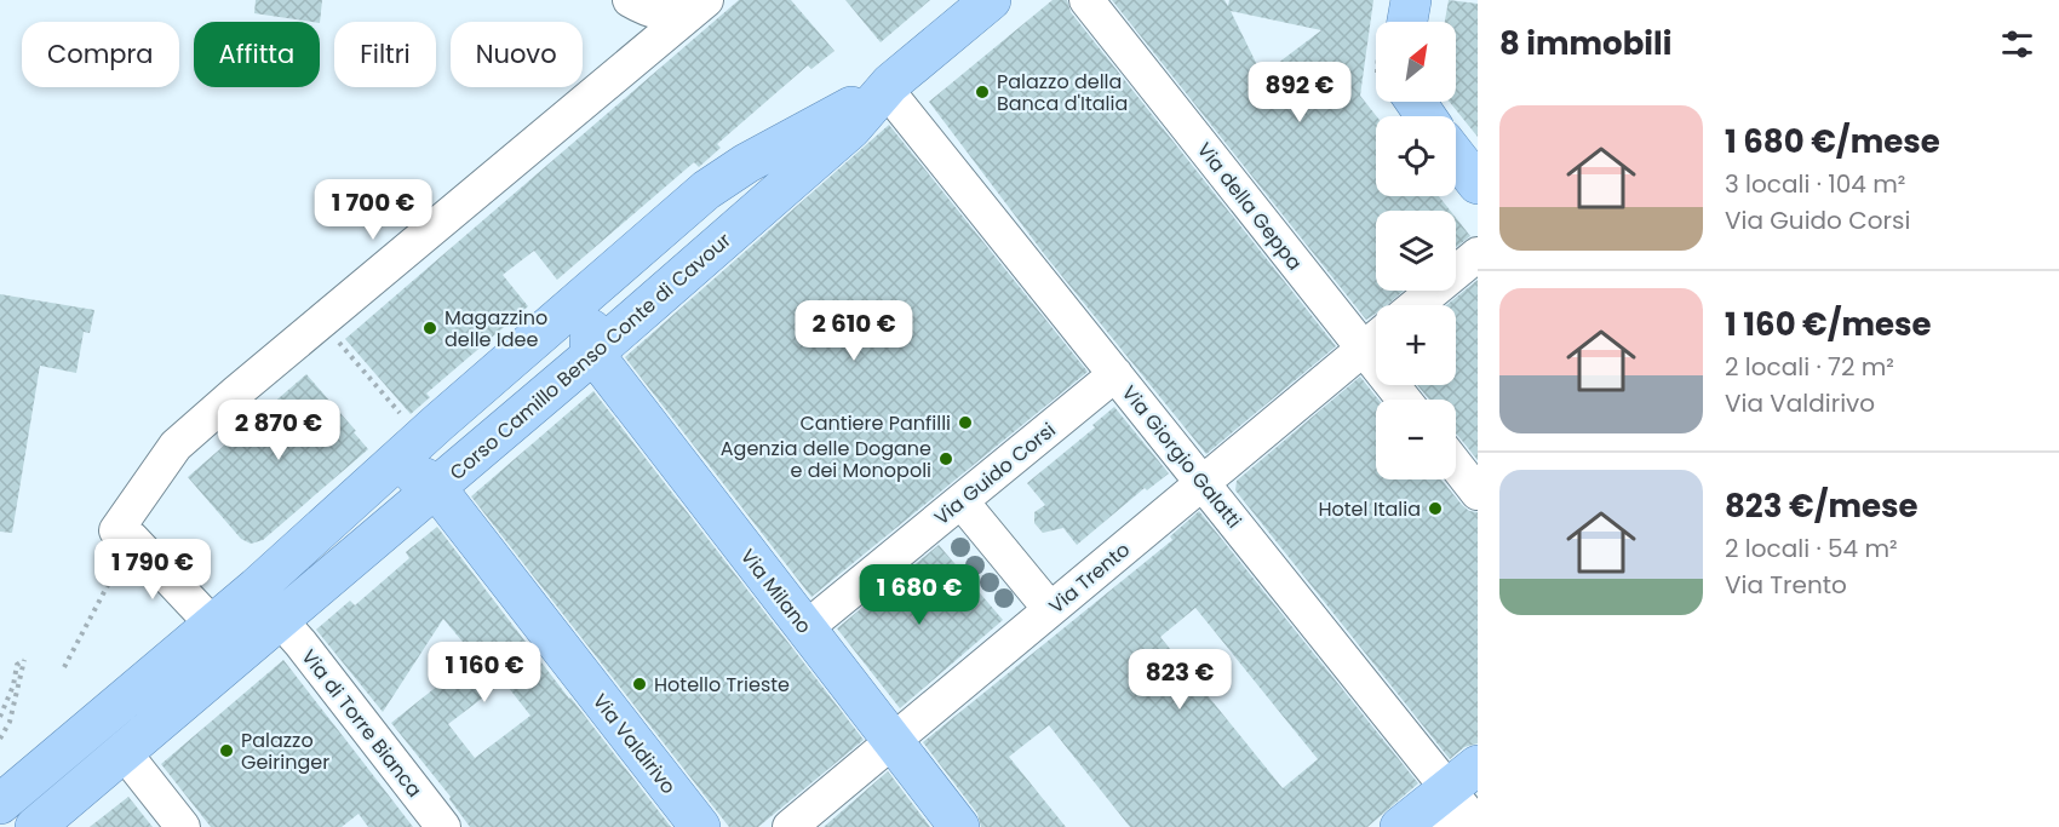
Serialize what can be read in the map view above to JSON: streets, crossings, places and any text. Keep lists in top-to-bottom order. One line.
{"streets":{"main road":["Corso Camillo Benso Conte di Cavour","Via Milano","Via Valdirivo"],"street":["Via della Geppa","Via Giorgio Galatti","Via Guido Corsi","Via Trento","Via di Torre Bianca"]},"crossings":[["Via della Geppa","Via Trento"],["Corso Camillo Benso Conte di Cavour","Via Giorgio Galatti"],["Corso Camillo Benso Conte di Cavour","Via Milano"],["Corso Camillo Benso Conte di Cavour","Via di Torre Bianca"],["Corso Camillo Benso Conte di Cavour","Via Valdirivo"],["Via Giorgio Galatti","Via Guido Corsi"],["Via Giorgio Galatti","Via Trento"],["Via Guido Corsi","Via Milano"],["Via Trento","Via Milano"]],"places":["Palazzo della Banca d'Italia","Magazzino delle Idee","Cantiere Panfilli","Agenzia delle Dogane e dei Monopoli","Hotel Italia","Hotello Trieste","Palazzo Geiringer"],"north":"top right","page":{"heading":"8 immobili","map_buttons":["+","−"],"chip":["Compra","Affitta","Filtri","Nuovo"],"price":["892 €","1 700 €","2 610 €","2 870 €","1 790 €","1 680 €","1 160 €","823 €"],"list":[{"name":"1 680 €/mese","note":"3 locali · 104 m² · Via Guido Corsi"},{"name":"1 160 €/mese","note":"2 locali · 72 m² · Via Valdirivo"},{"name":"823 €/mese","note":"2 locali · 54 m² · Via Trento"}]}}
